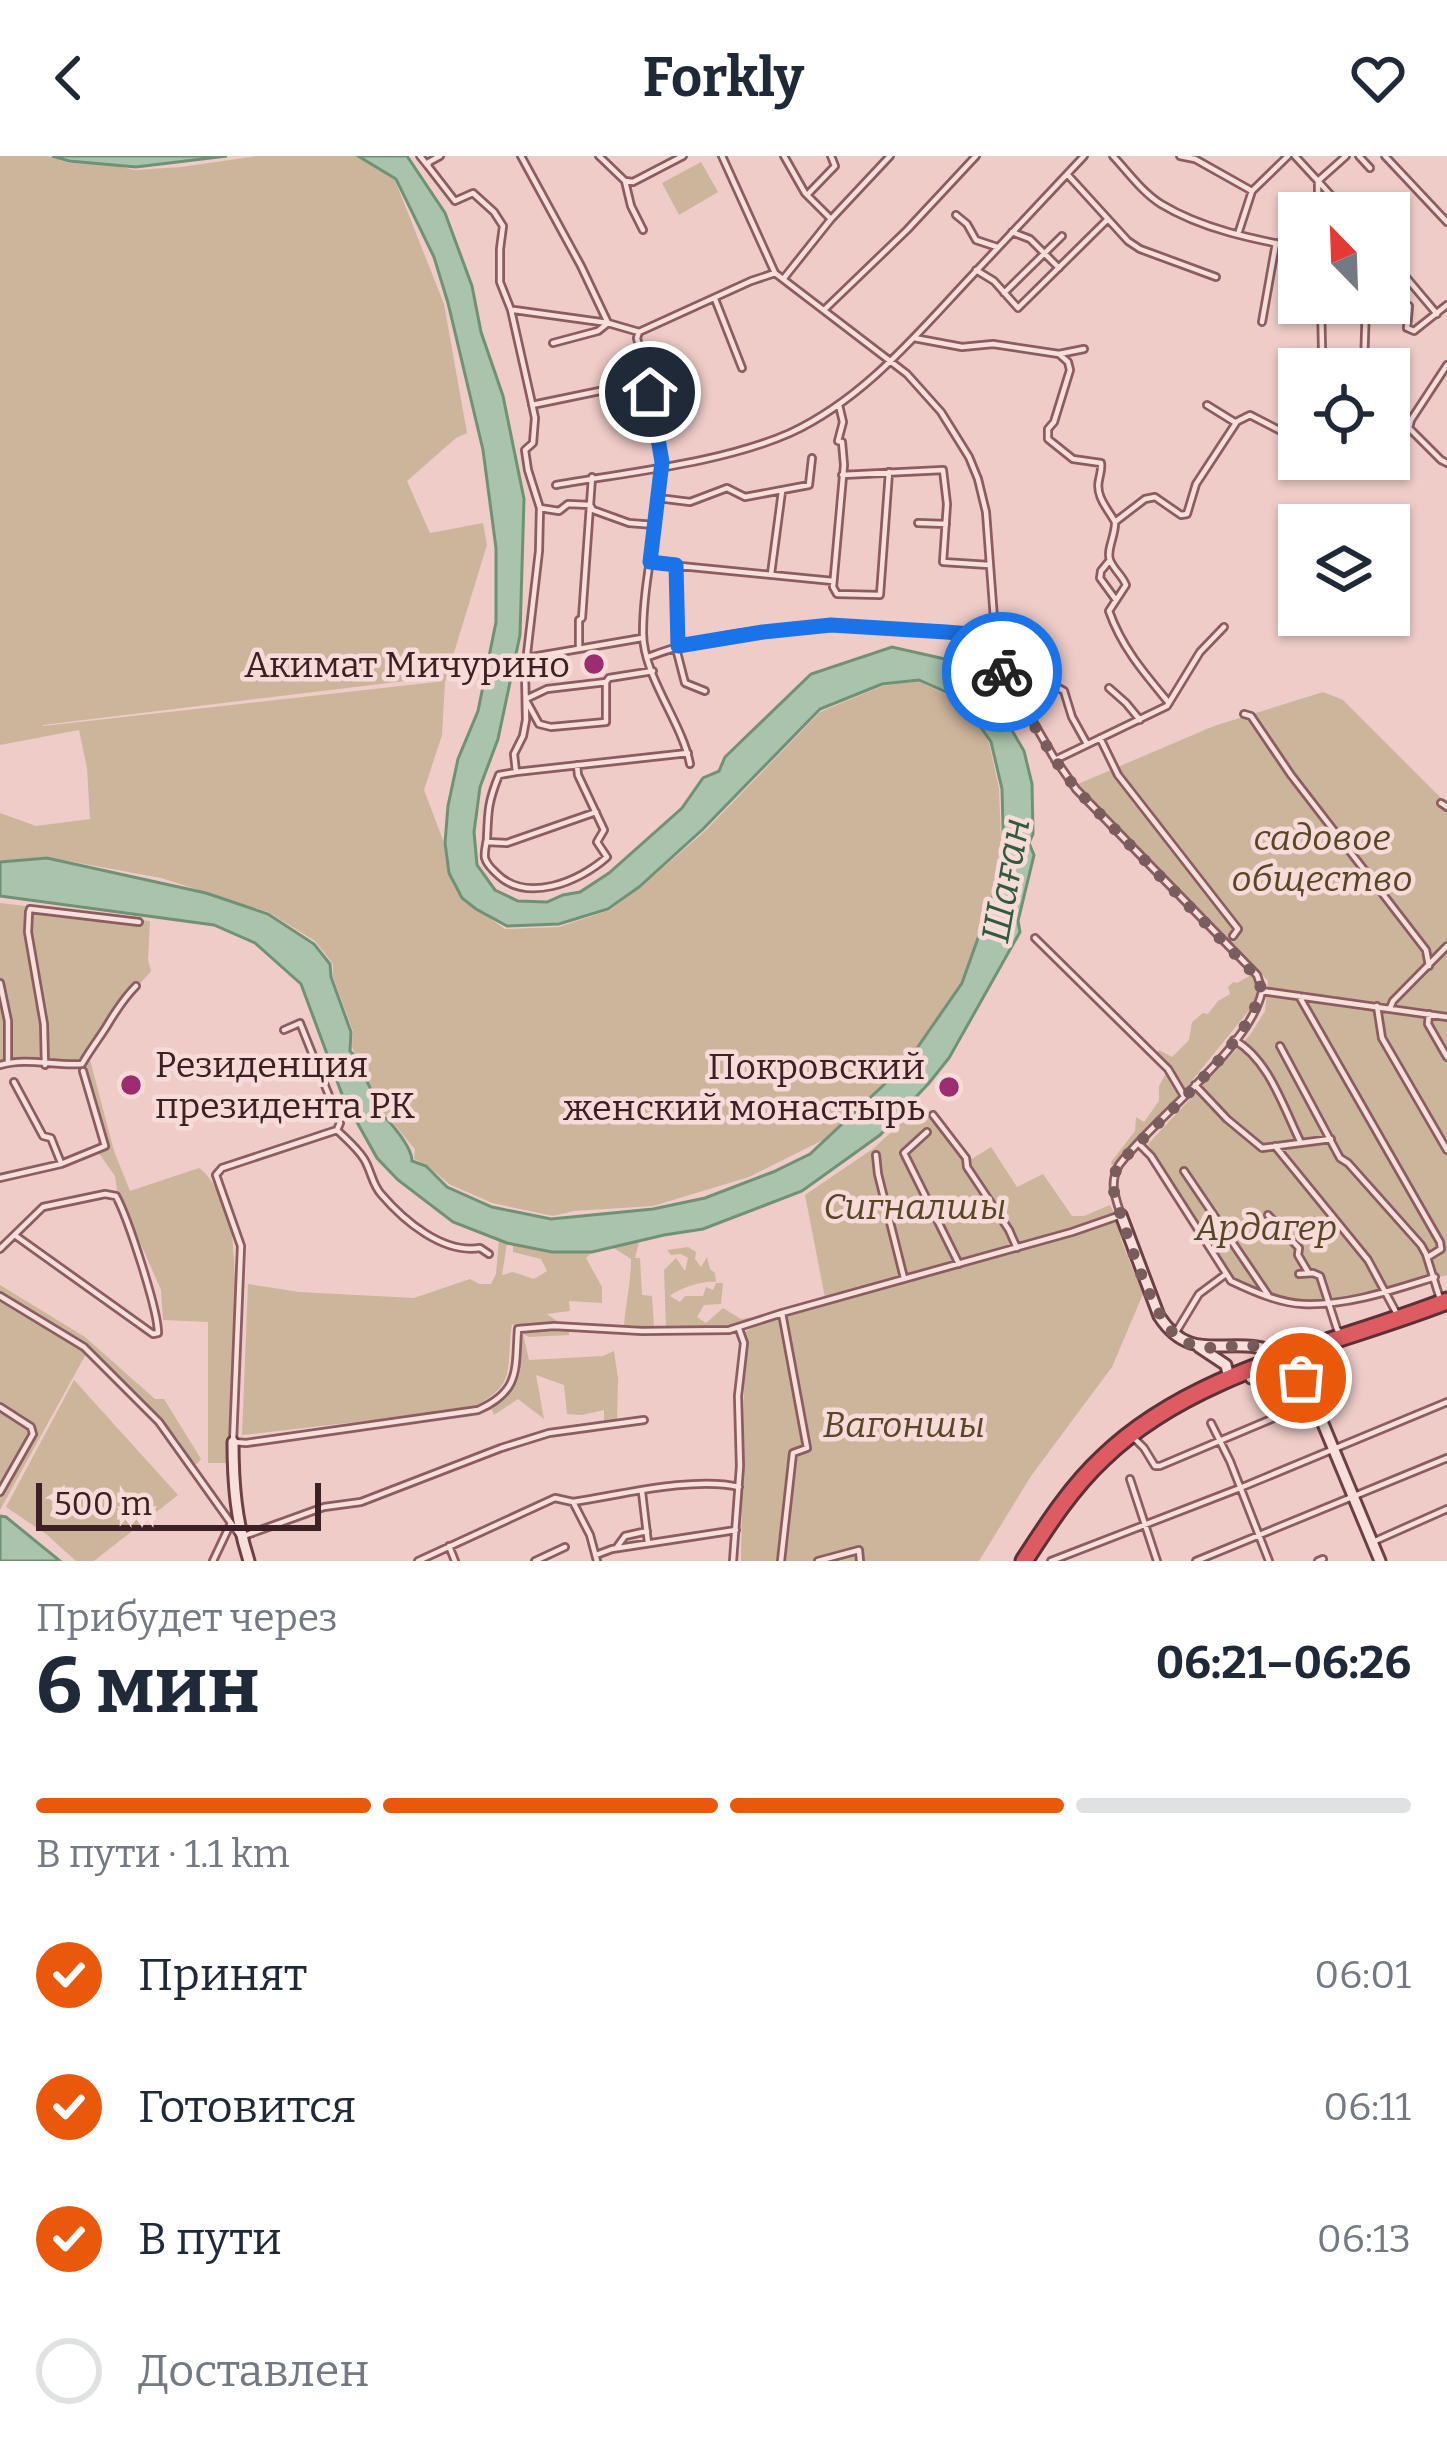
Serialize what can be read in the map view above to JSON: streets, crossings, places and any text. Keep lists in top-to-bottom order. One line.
{"water":["Шаған"],"parks":["садовое общество","Сигналшы","Ардагер","Вагоншы"],"places":["Акимат Мичурино","Резиденция президента РК","Покровский женский монастырь"],"scale_bar":"500 m","north":"top left","page":{"header":"Forkly","scale":"500 m","heading":["6 мин","Прибудет через","06:21–06:26"],"bar":"В пути · 1.1 km","list":[["Принят","06:01"],["Готовится","06:11"],["В пути","06:13"],"Доставлен"]}}
